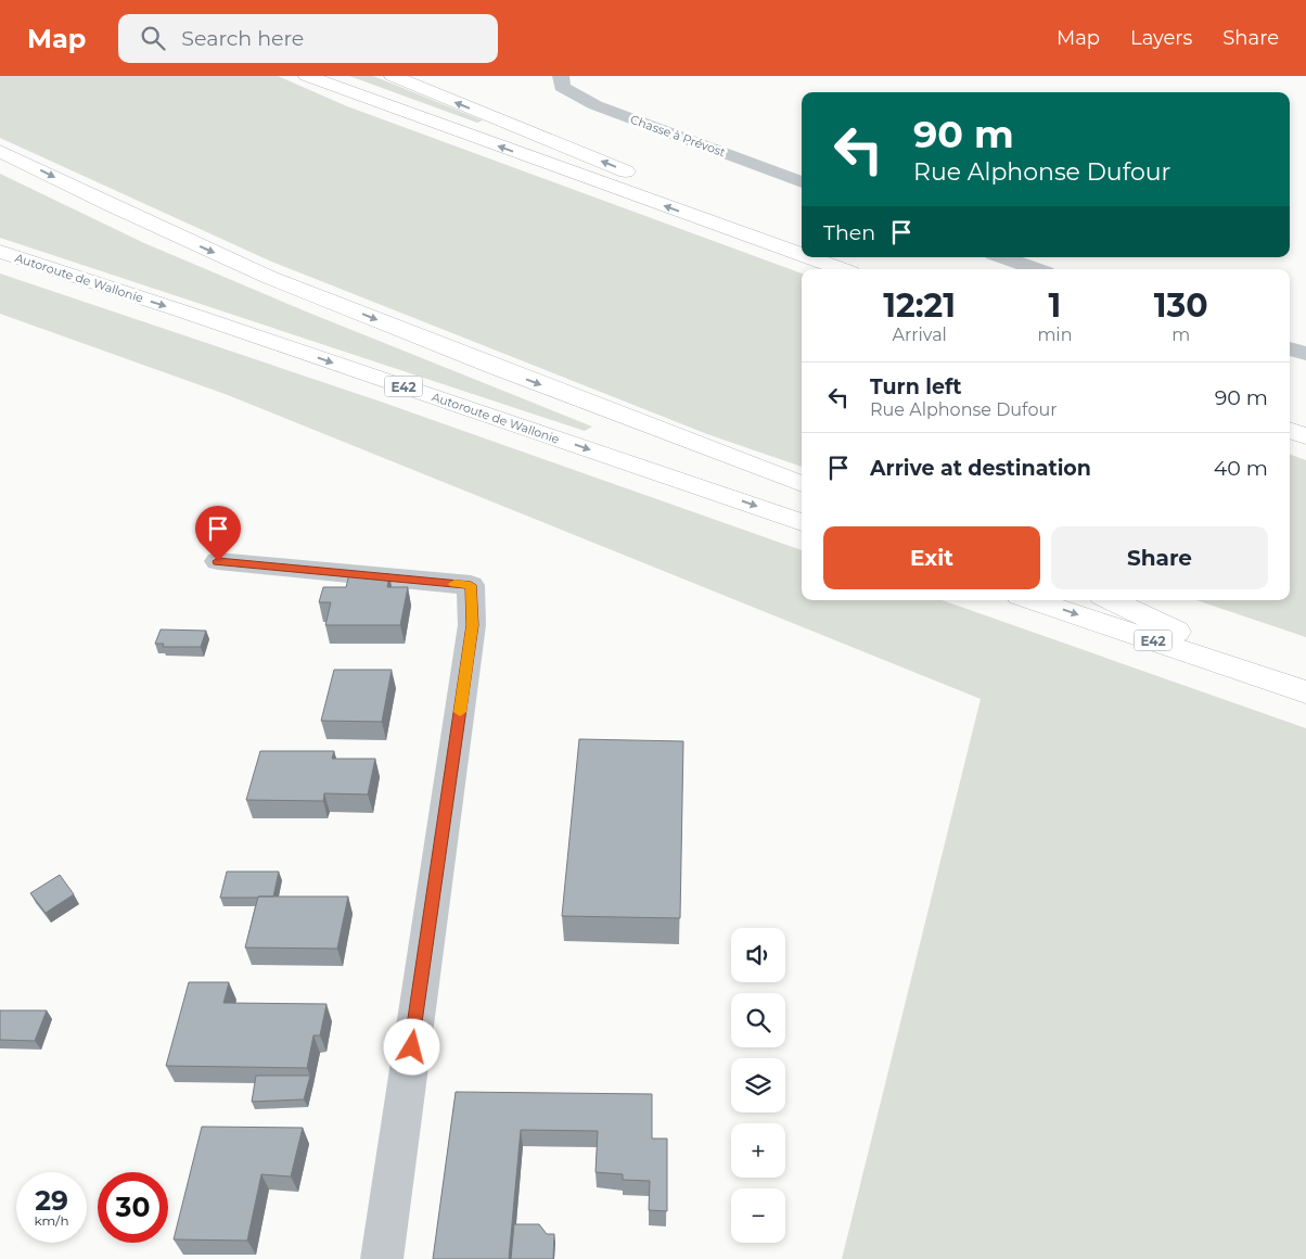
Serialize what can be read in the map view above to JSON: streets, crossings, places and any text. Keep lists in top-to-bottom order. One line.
{"streets":{"highway":["Autoroute de Wallonie","E42"],"street":["Chasse à Prévost"]},"page":{"header":"Map","search":"Search here","nav":["Map","Layers","Share"],"turn":["90 m","Rue Alphonse Dufour"],"then":"Then","eta":["12:21","Arrival","1","min","130","m"],"list":[{"name":"Turn left","note":"Rue Alphonse Dufour","value":"90 m"},{"name":"Arrive at destination","value":"40 m"}],"buttons":["Exit","Share"],"map_buttons":["+","−"],"speed":"29 km/h","limit":"30"}}
